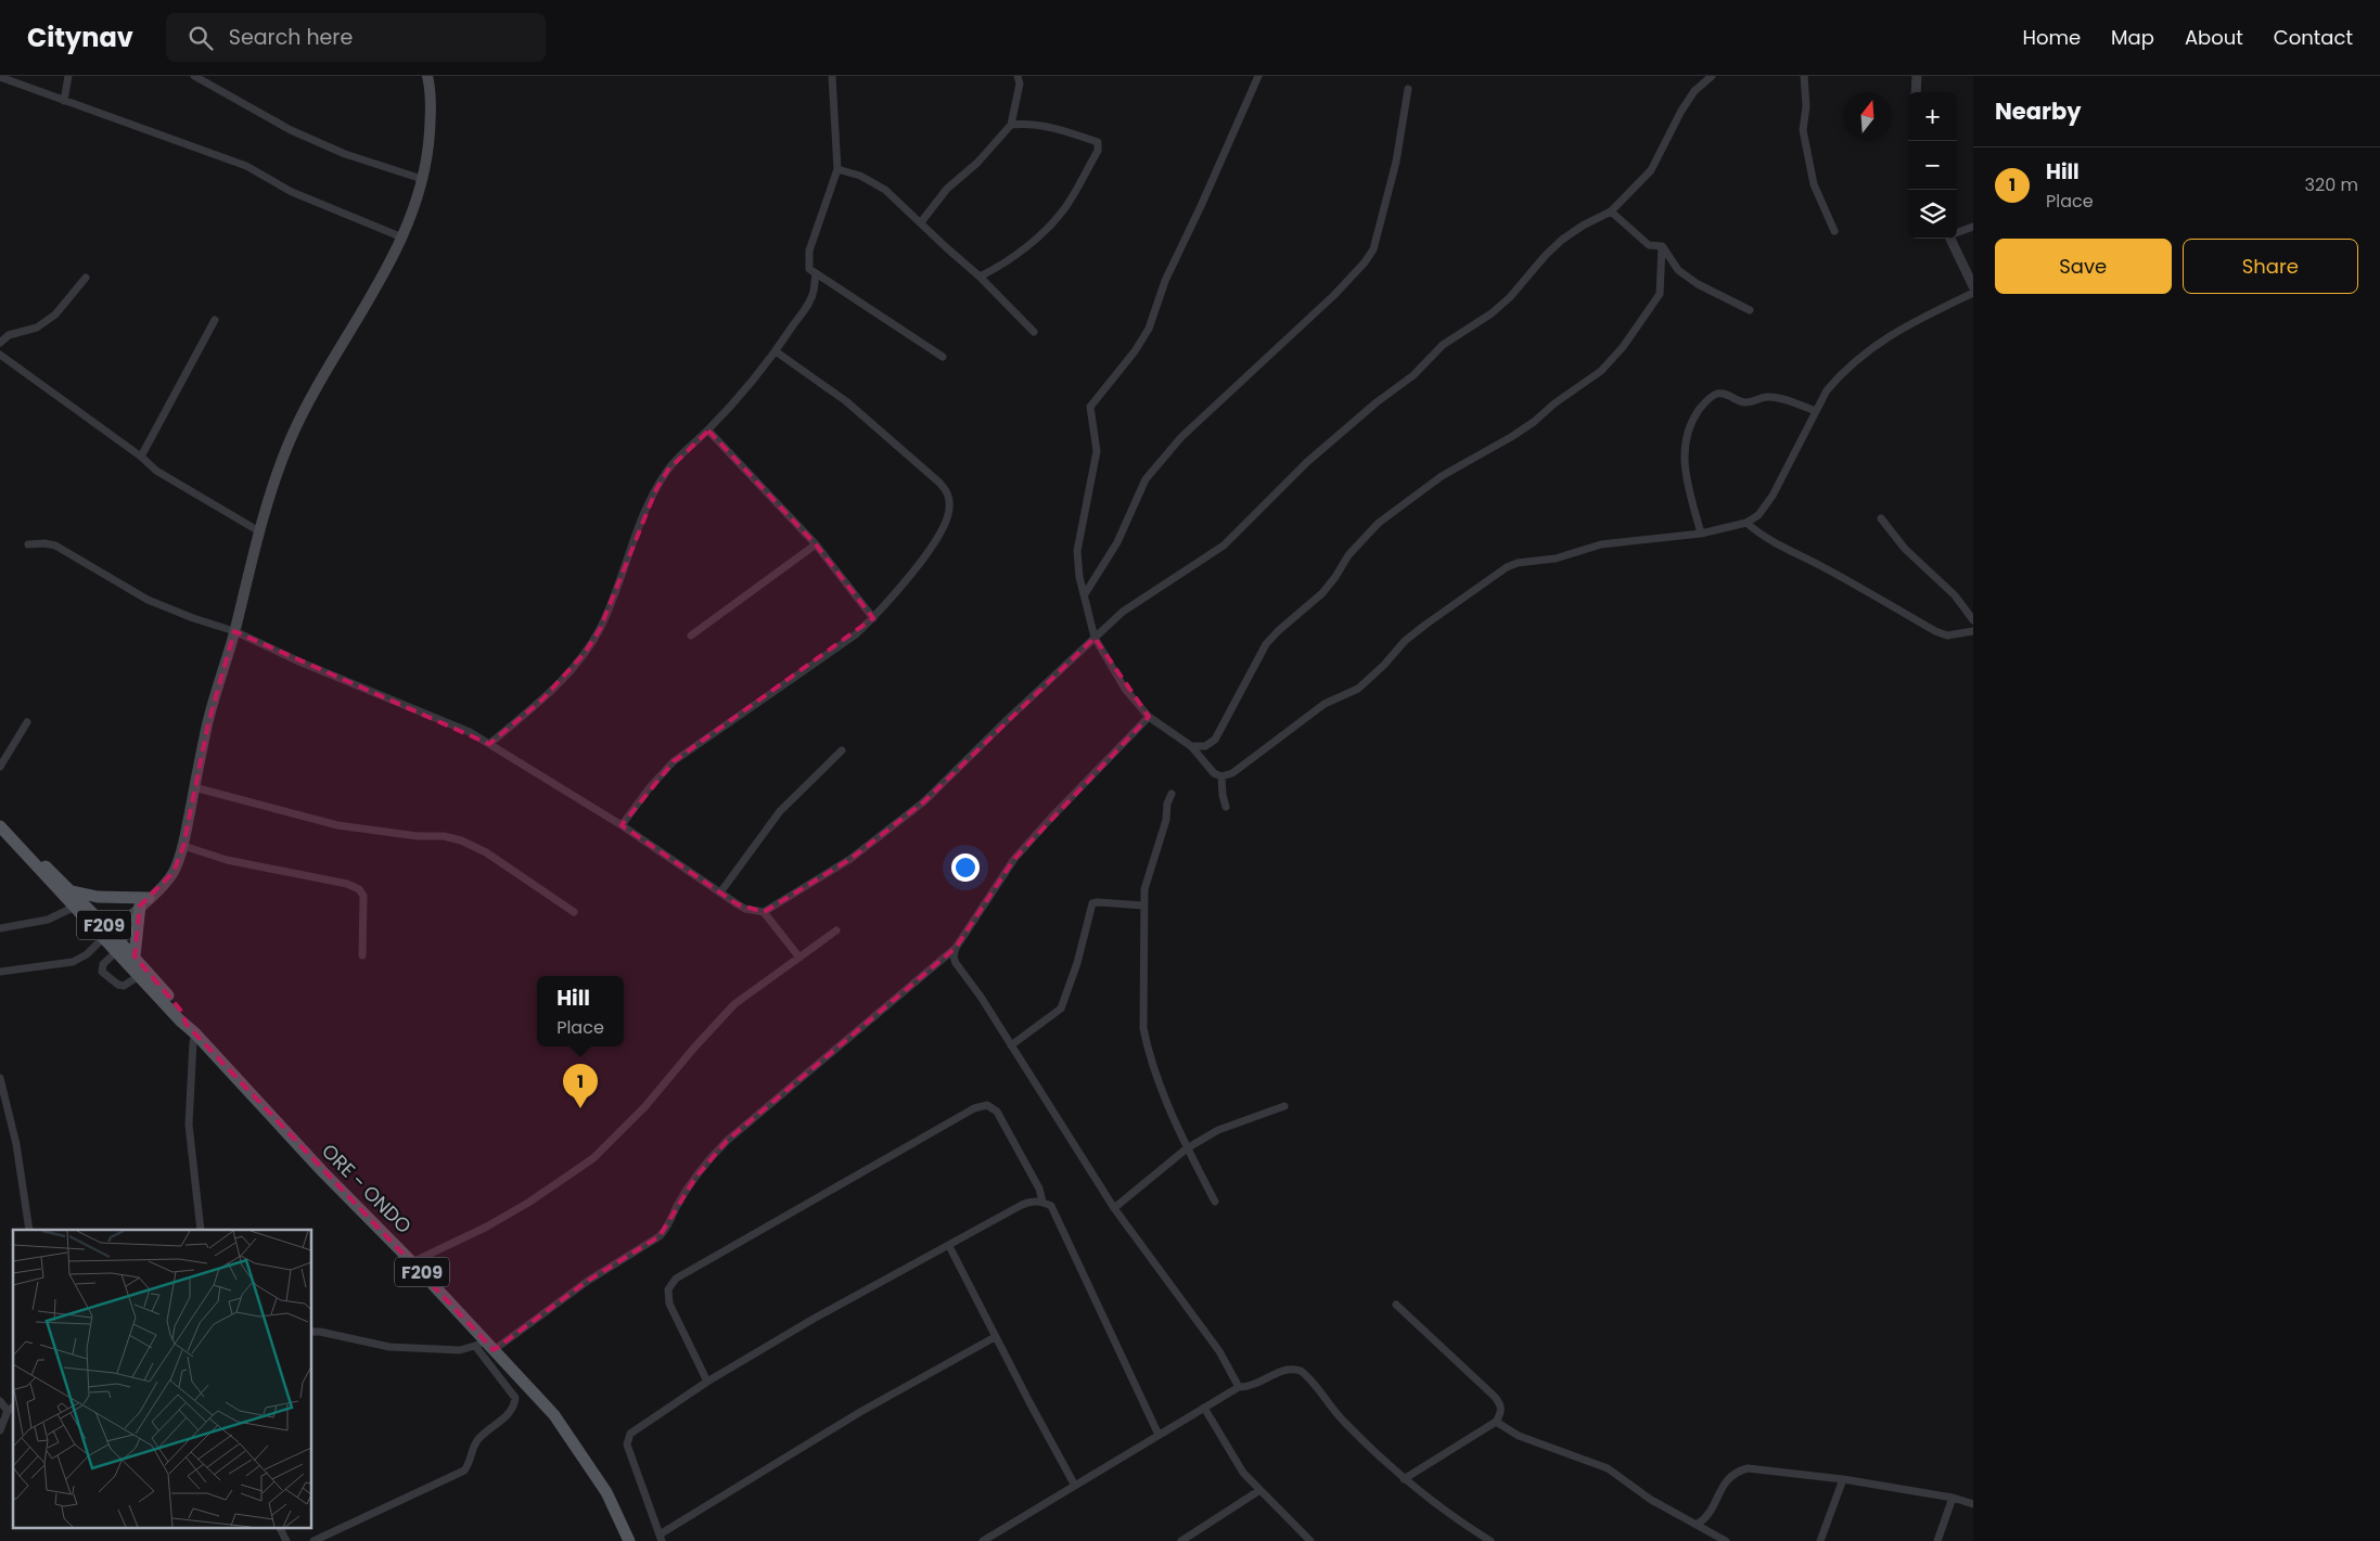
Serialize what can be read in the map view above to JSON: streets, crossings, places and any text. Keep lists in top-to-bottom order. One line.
{"streets":{"main road":["F209","ORE - ONDO"]},"crossings":[["F209","ORE - ONDO"]],"north":"top","page":{"header":"Citynav","search":"Search here","nav":["Home","Map","About","Contact"],"heading":"Nearby","map_buttons":["+","−"],"list":[{"mark":"1","name":"Hill","note":"Place","value":"320 m"}],"buttons":["Save","Share"],"popup":["Hill","Place"],"pins":"1"}}
